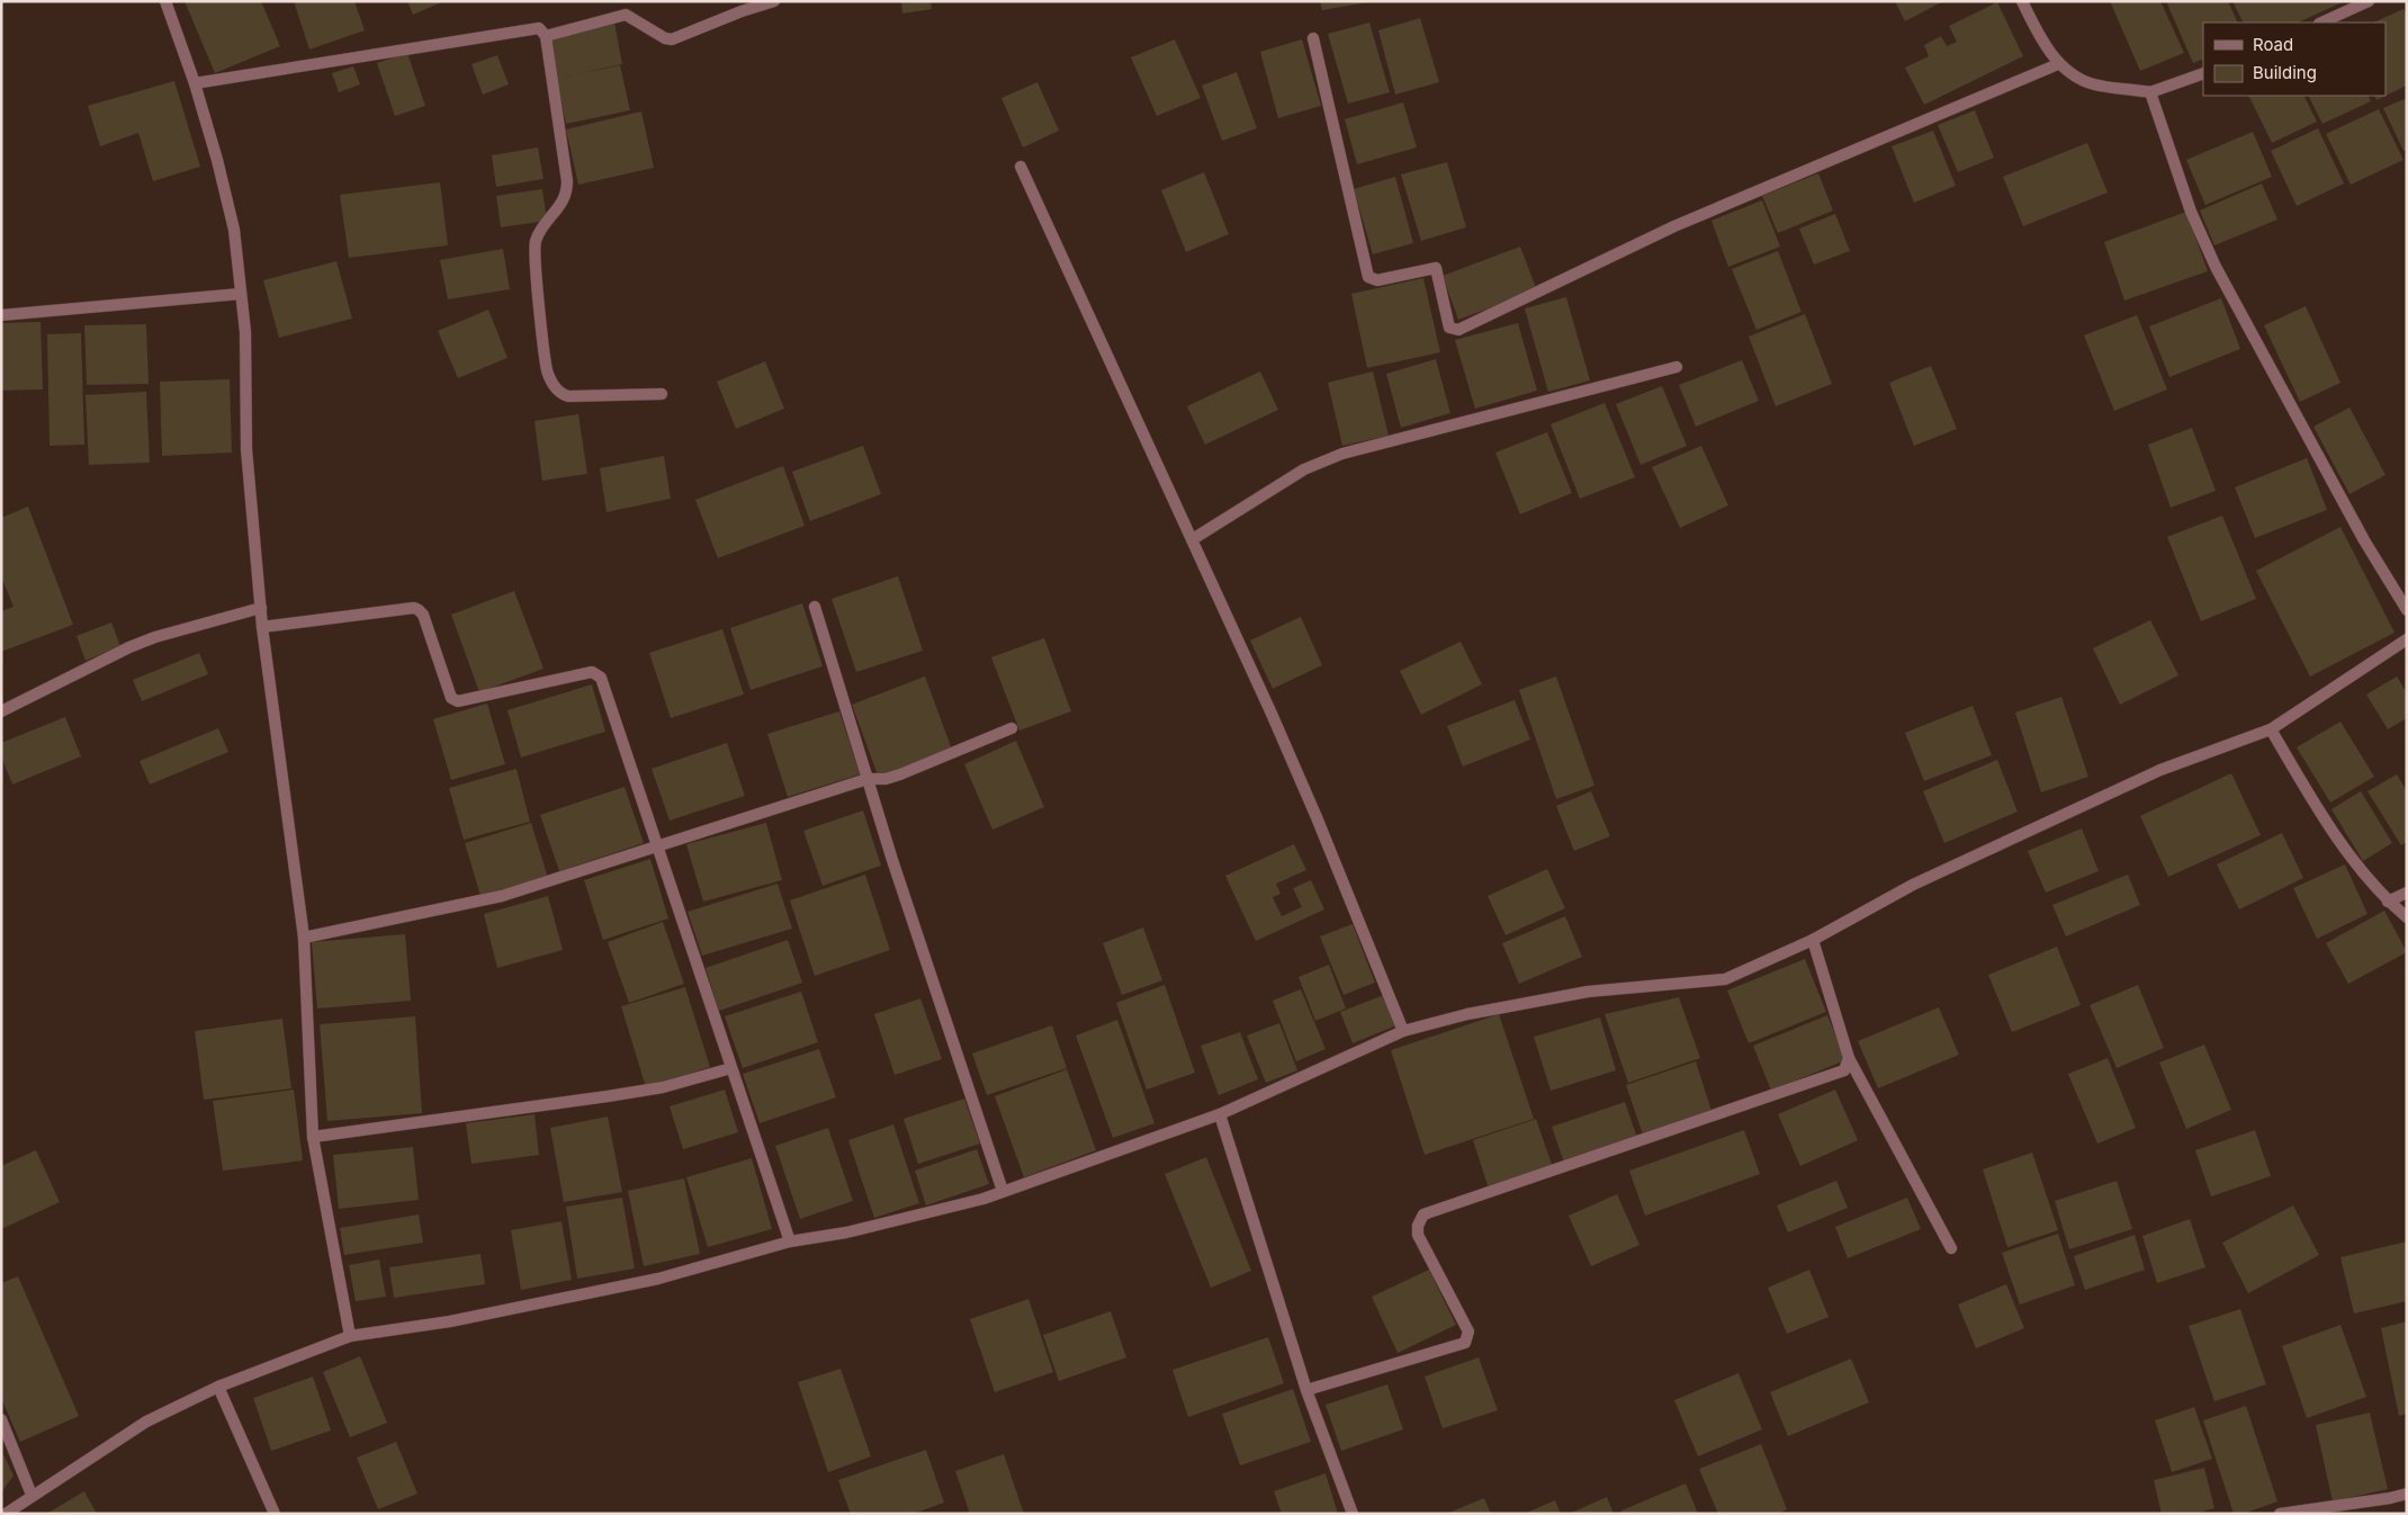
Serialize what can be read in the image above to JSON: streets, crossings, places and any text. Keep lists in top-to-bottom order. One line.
{"legend":["Road","Building"]}
